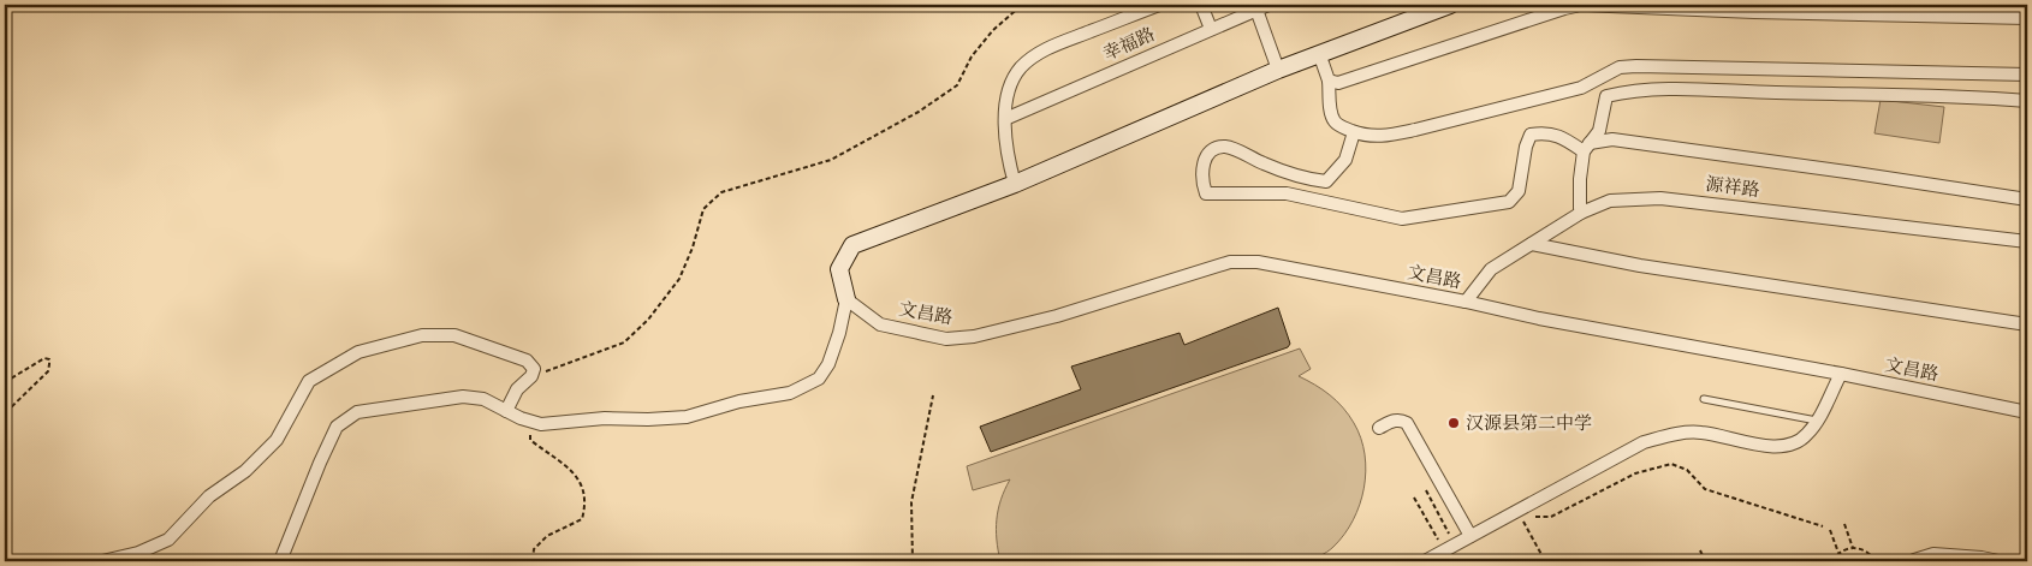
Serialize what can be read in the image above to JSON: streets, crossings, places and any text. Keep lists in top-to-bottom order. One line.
{"streets":{"street":["幸福路","源祥路","文昌路"]},"crossings":[["源祥路","文昌路"]],"places":["汉源县第二中学"]}
